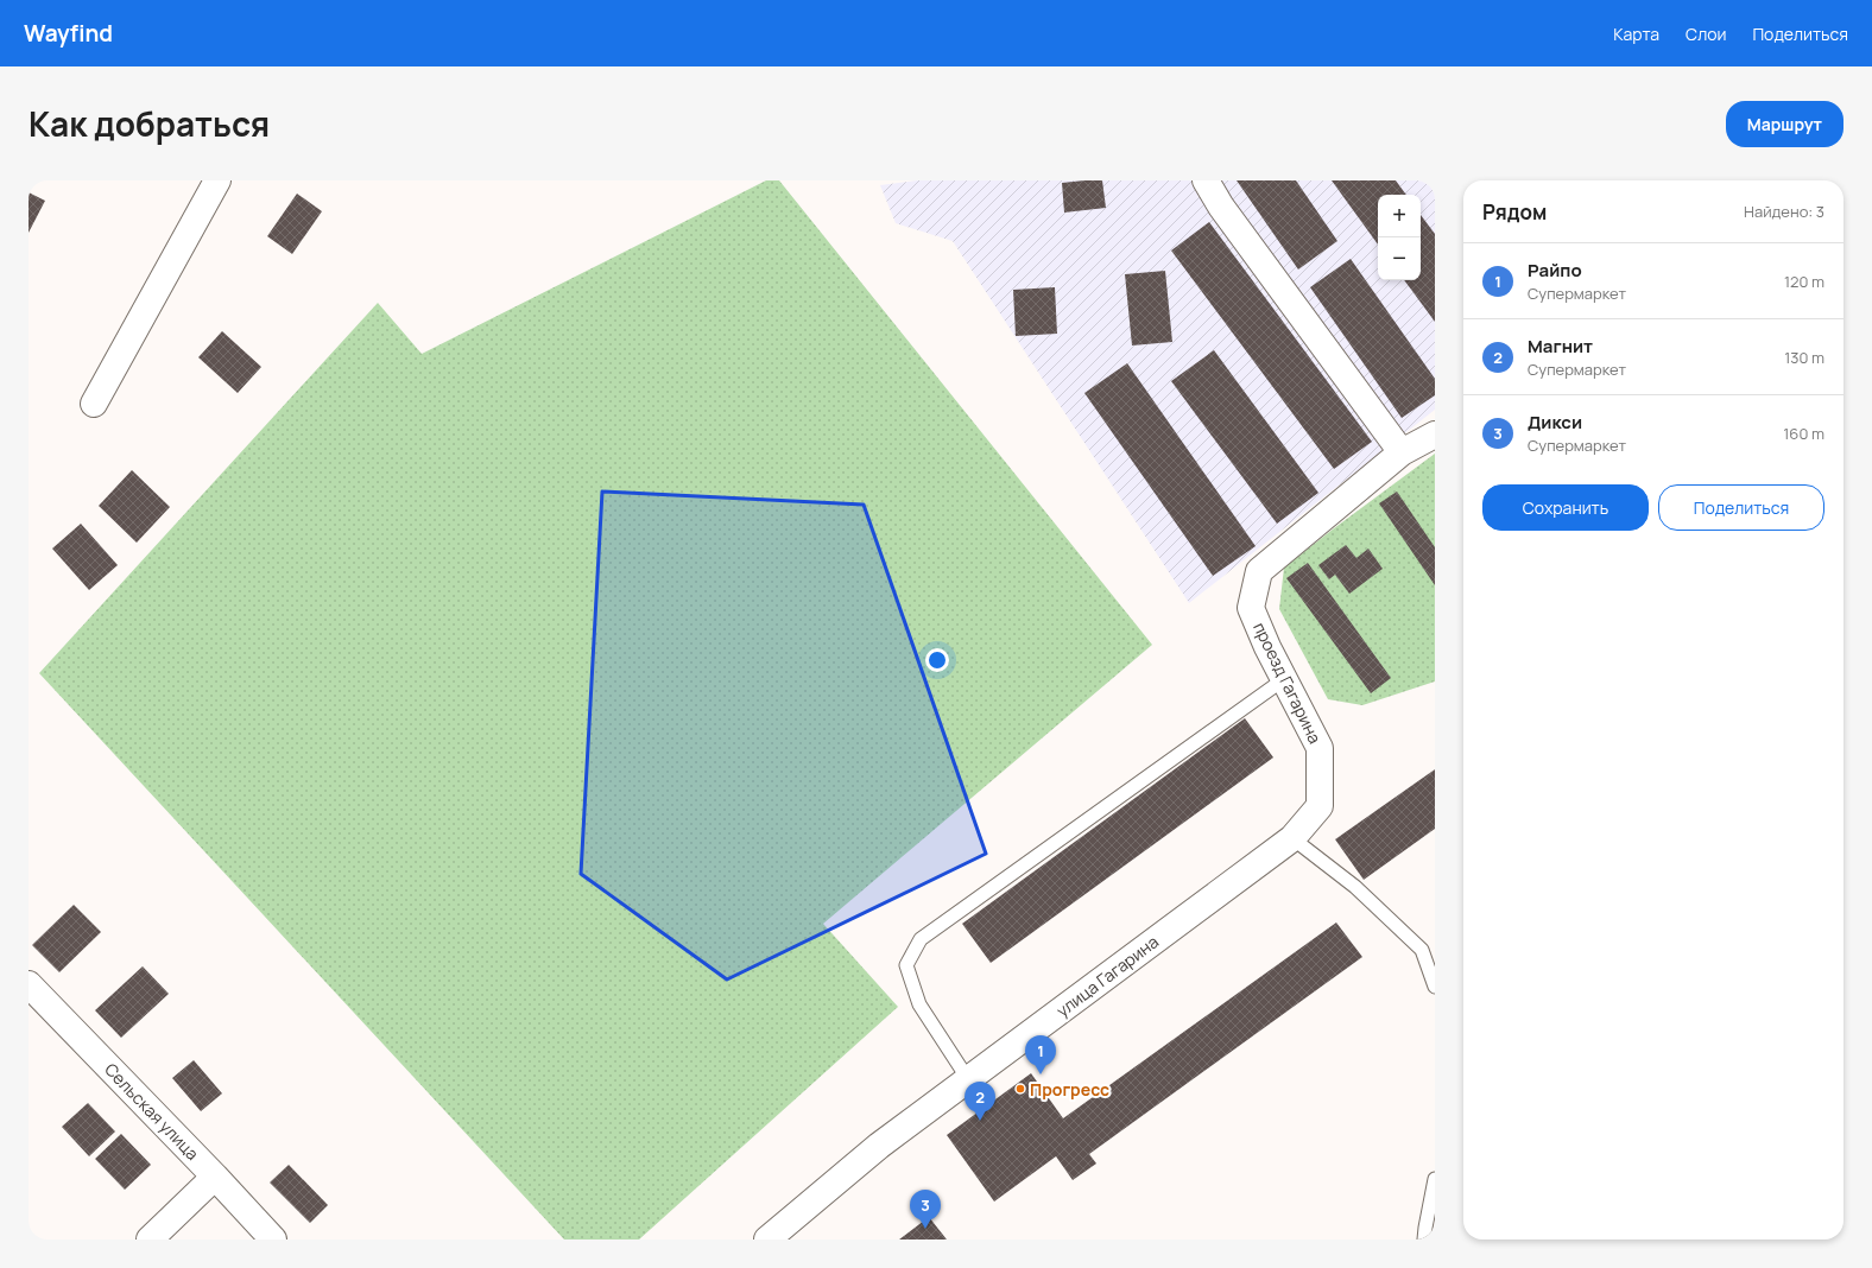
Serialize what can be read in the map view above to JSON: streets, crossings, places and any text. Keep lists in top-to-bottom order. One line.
{"streets":{"street":["проезд Гагарина","улица Гагарина","Сельская улица"]},"crossings":[["проезд Гагарина","улица Гагарина"]],"places":["Прогресс"],"page":{"header":"Wayfind","nav":["Карта","Слои","Поделиться"],"title":"Как добраться","buttons":["Маршрут",["Сохранить","Поделиться"]],"heading":["Рядом","Найдено: 3"],"map_buttons":["+","−"],"list":[{"mark":"1","name":"Райпо","note":"Супермаркет","value":"120 m"},{"mark":"2","name":"Магнит","note":"Супермаркет","value":"130 m"},{"mark":"3","name":"Дикси","note":"Супермаркет","value":"160 m"}],"pins":["1","2","3"]}}
